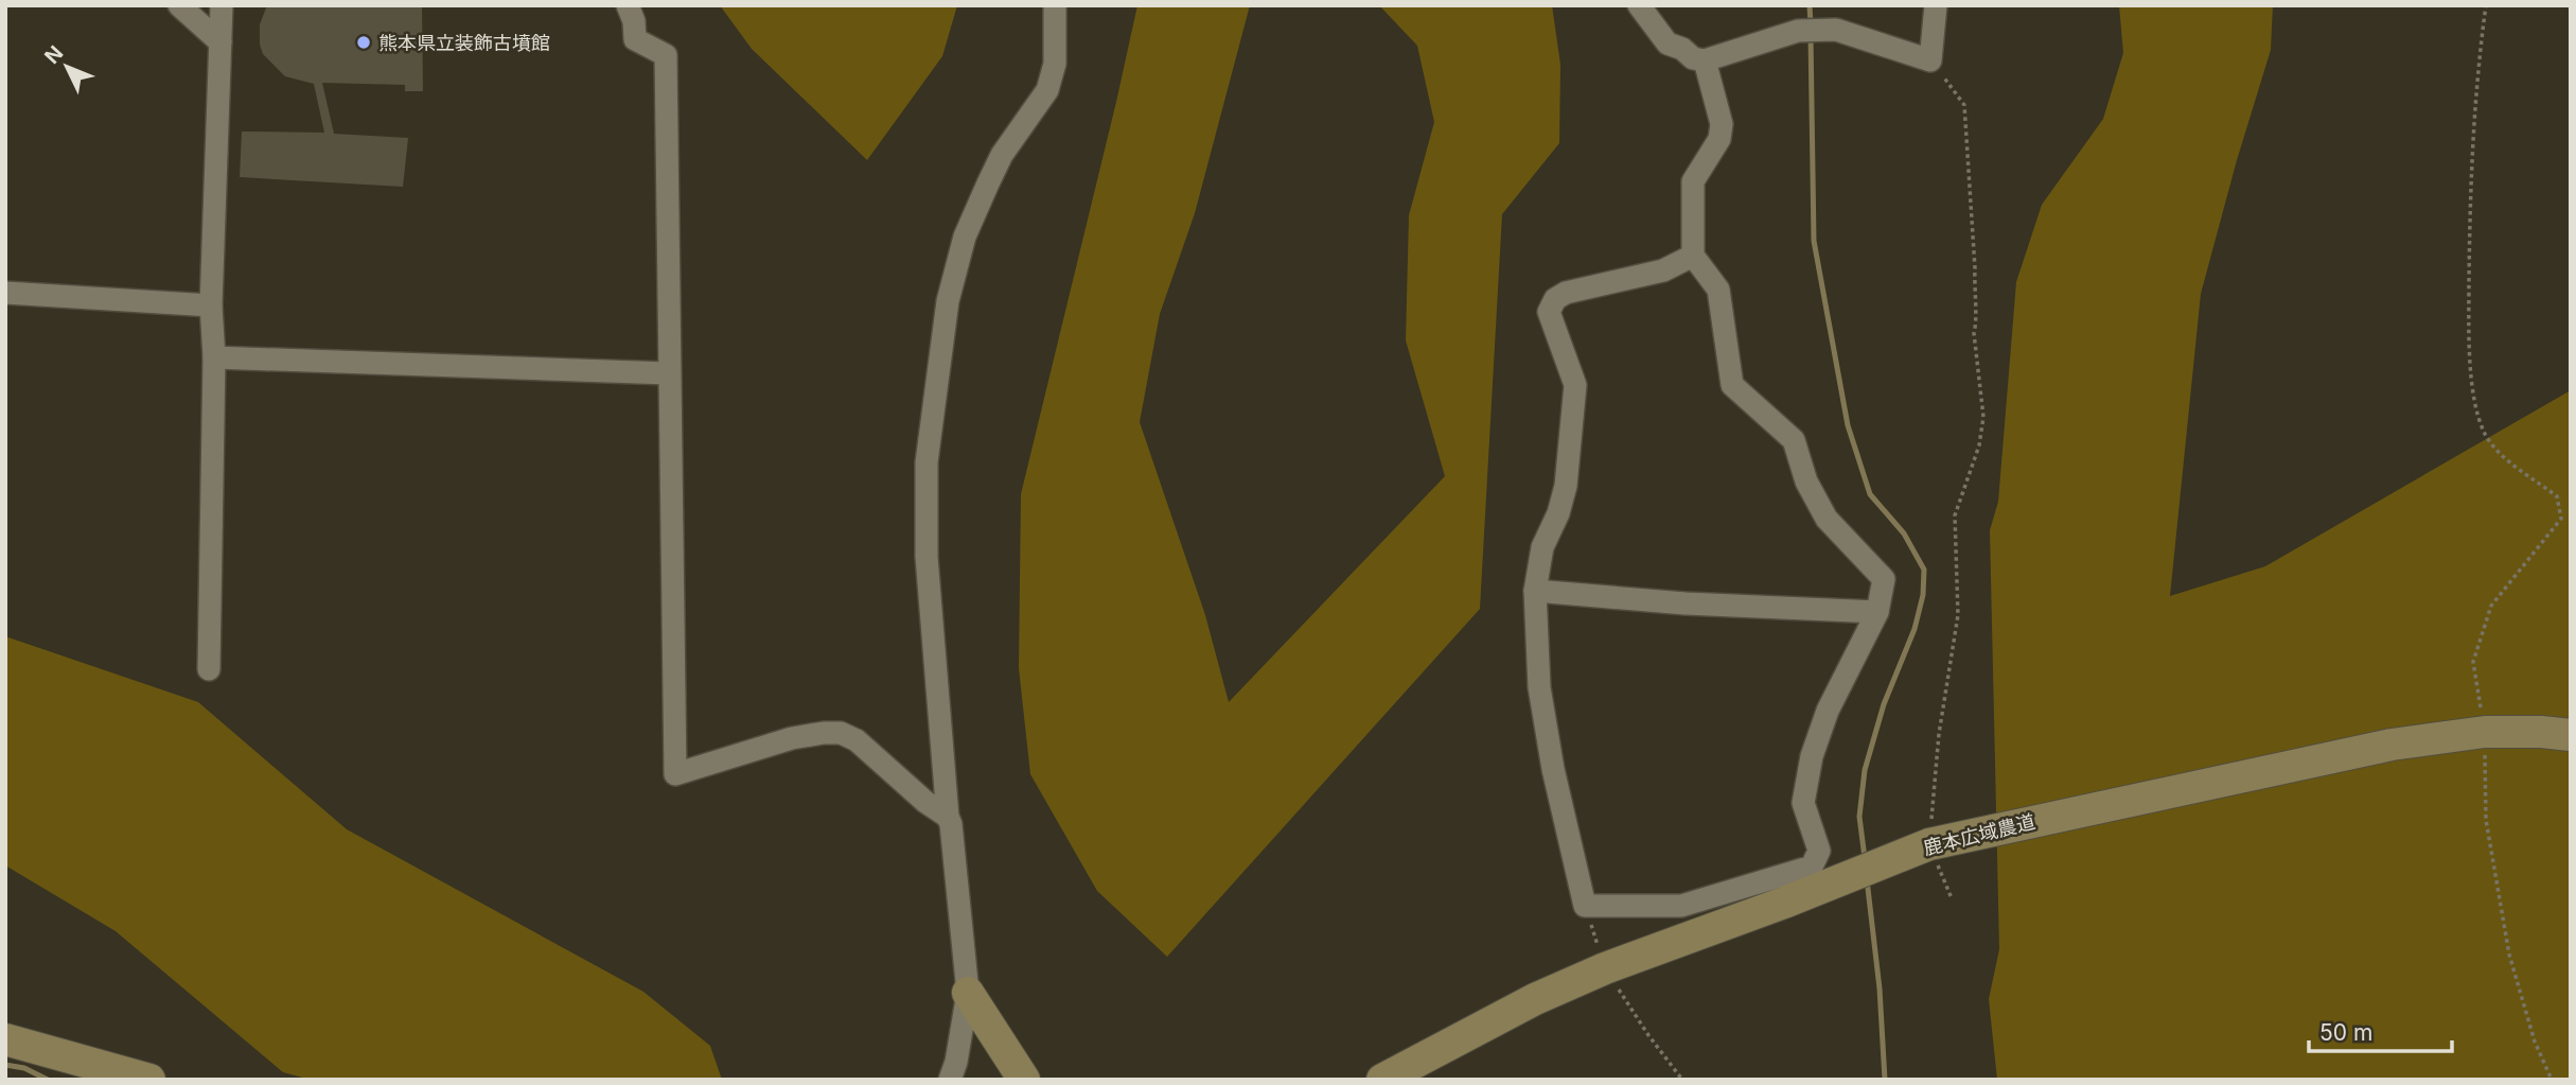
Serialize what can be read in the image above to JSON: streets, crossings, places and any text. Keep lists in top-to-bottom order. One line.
{"streets":{"street":["鹿本広域農道"]},"places":["熊本県立装飾古墳館"],"scale_bar":"50 m","north":"top left"}
